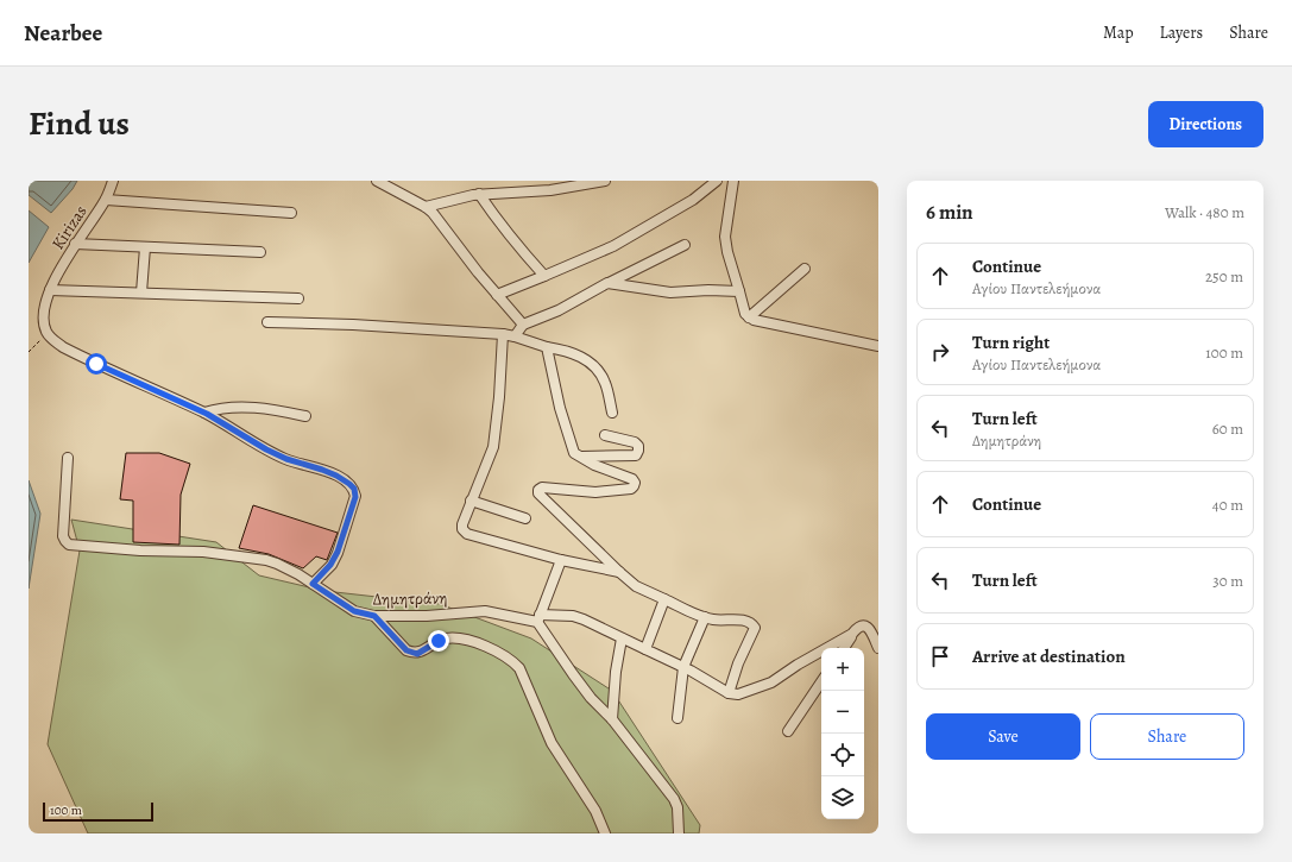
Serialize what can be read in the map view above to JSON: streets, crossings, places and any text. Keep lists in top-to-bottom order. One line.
{"streets":{"street":["Kirizas","Δημητράνη"]},"scale_bar":"100 m","page":{"header":"Nearbee","nav":["Map","Layers","Share"],"title":"Find us","buttons":["Directions",["Save","Share"]],"heading":["6 min","Walk · 480 m"],"list":[["Continue","Αγίου Παντελεήμονα","250 m"],["Turn right","Αγίου Παντελεήμονα","100 m"],["Turn left","Δημητράνη","60 m"],["Continue","40 m"],["Turn left","30 m"],"Arrive at destination"],"map_buttons":["+","−"],"scale":"100 m"}}
